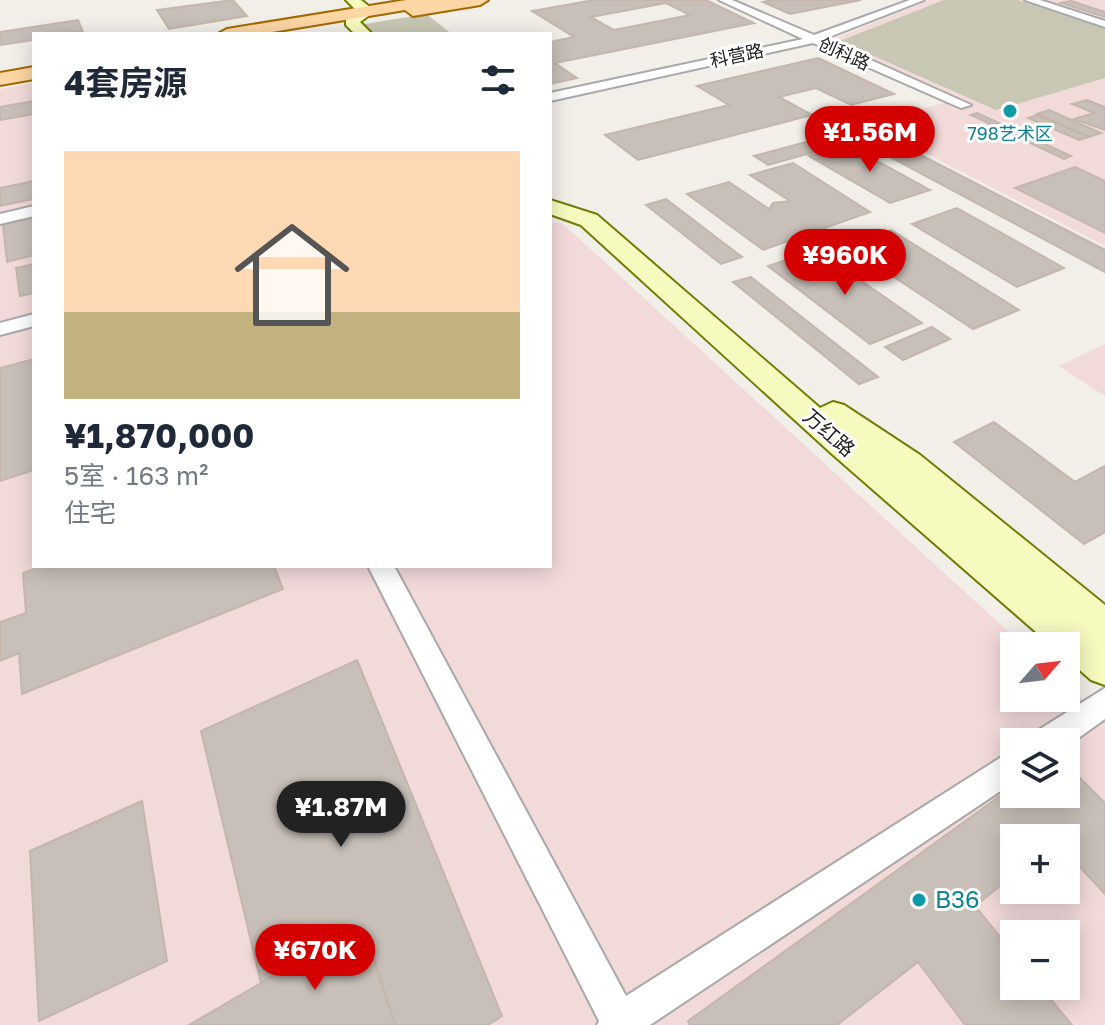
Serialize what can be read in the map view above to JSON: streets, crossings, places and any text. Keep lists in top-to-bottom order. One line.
{"streets":{"street":["创科路","科营路","万红路"]},"crossings":[["创科路","科营路"]],"places":["798艺术区","B36"],"north":"top right","page":{"heading":"4套房源","price":["¥1.56M","¥960K","¥1.87M","¥670K"],"list":[{"name":"¥1,870,000","note":"5室 · 163 m² · 住宅"}],"map_buttons":["+","−"]}}
